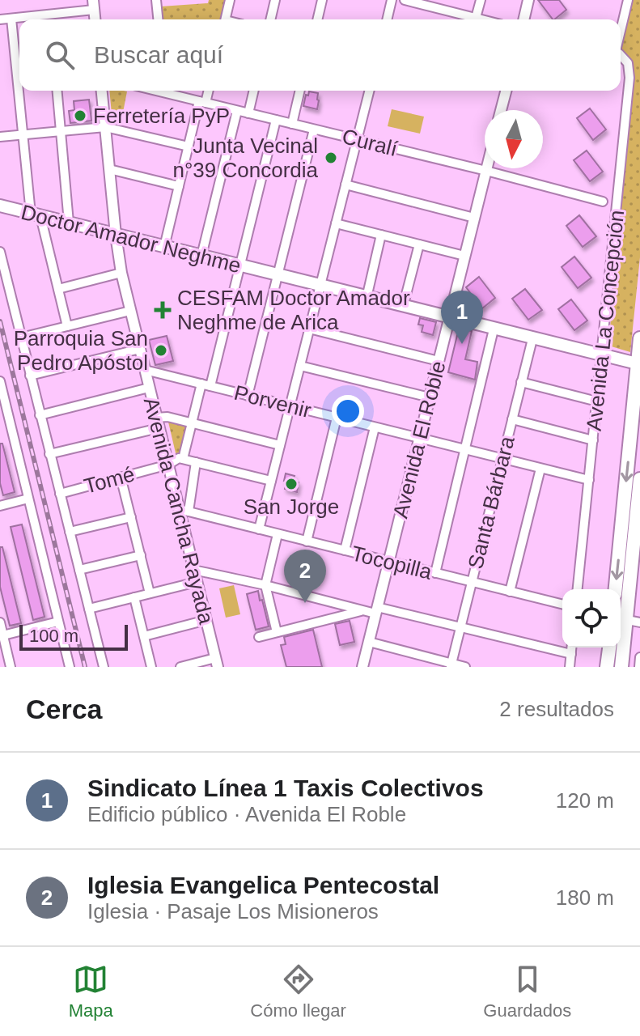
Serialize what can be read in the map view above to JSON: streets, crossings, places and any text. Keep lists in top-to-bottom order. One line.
{"streets":{"main road":["Doctor Amador Neghme"],"street":["Curalí","Avenida La Concepción","Porvenir","Avenida El Roble","Tomé","Santa Bárbara","Avenida Cancha Rayada","Tocopilla"]},"crossings":[["Curalí","Avenida El Roble"],["Doctor Amador Neghme","Avenida La Concepción"],["Doctor Amador Neghme","Avenida El Roble"],["Doctor Amador Neghme","Santa Bárbara"],["Doctor Amador Neghme","Avenida Cancha Rayada"],["Avenida La Concepción","Porvenir"],["Porvenir","Avenida El Roble"],["Porvenir","Santa Bárbara"],["Porvenir","Avenida Cancha Rayada"],["Avenida El Roble","Tocopilla"],["Tomé","Avenida Cancha Rayada"],["Santa Bárbara","Tocopilla"],["Avenida Cancha Rayada","Tocopilla"]],"places":{"other":["Ferretería PyP","Junta Vecinal n°39 Concordia","Parroquia San Pedro Apóstol","San Jorge"],"health":["CESFAM Doctor Amador Neghme de Arica"]},"scale_bar":"100 m","north":"bottom","page":{"search":"Buscar aquí","pins":["1","2"],"scale":"100 m","heading":["Cerca","2 resultados"],"list":[{"mark":"1","name":"Sindicato Línea 1 Taxis Colectivos","note":"Edificio público · Avenida El Roble","value":"120 m"},{"mark":"2","name":"Iglesia Evangelica Pentecostal","note":"Iglesia · Pasaje Los Misioneros","value":"180 m"}],"nav":["Mapa","Cómo llegar","Guardados"]}}
